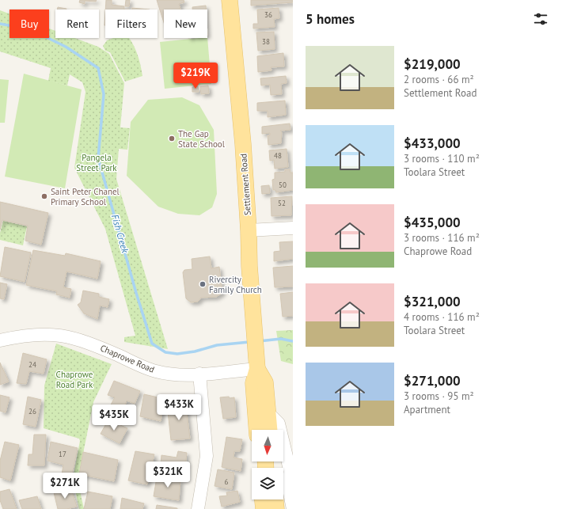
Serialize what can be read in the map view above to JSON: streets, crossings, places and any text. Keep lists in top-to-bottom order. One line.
{"streets":{"main road":["Settlement Road"],"street":["Chaprowe Road"]},"crossings":[["Settlement Road","Chaprowe Road"]],"water":["Fish Creek"],"parks":["Pangela Street Park","Chaprowe Road Park"],"places":["The Gap State School","Saint Peter Chanel Primary School","Rivercity Family Church"],"house_numbers":["36","38","48","50","52","24","26","17","6"],"north":"bottom","page":{"heading":"5 homes","chip":["Buy","Rent","Filters","New"],"list":[{"name":"$219,000","note":"2 rooms · 66 m² · Settlement Road"},{"name":"$433,000","note":"3 rooms · 110 m² · Toolara Street"},{"name":"$435,000","note":"3 rooms · 116 m² · Chaprowe Road"},{"name":"$321,000","note":"4 rooms · 116 m² · Toolara Street"},{"name":"$271,000","note":"3 rooms · 95 m² · Apartment"}],"price":["$219K","$433K","$435K","$321K","$271K"]}}
